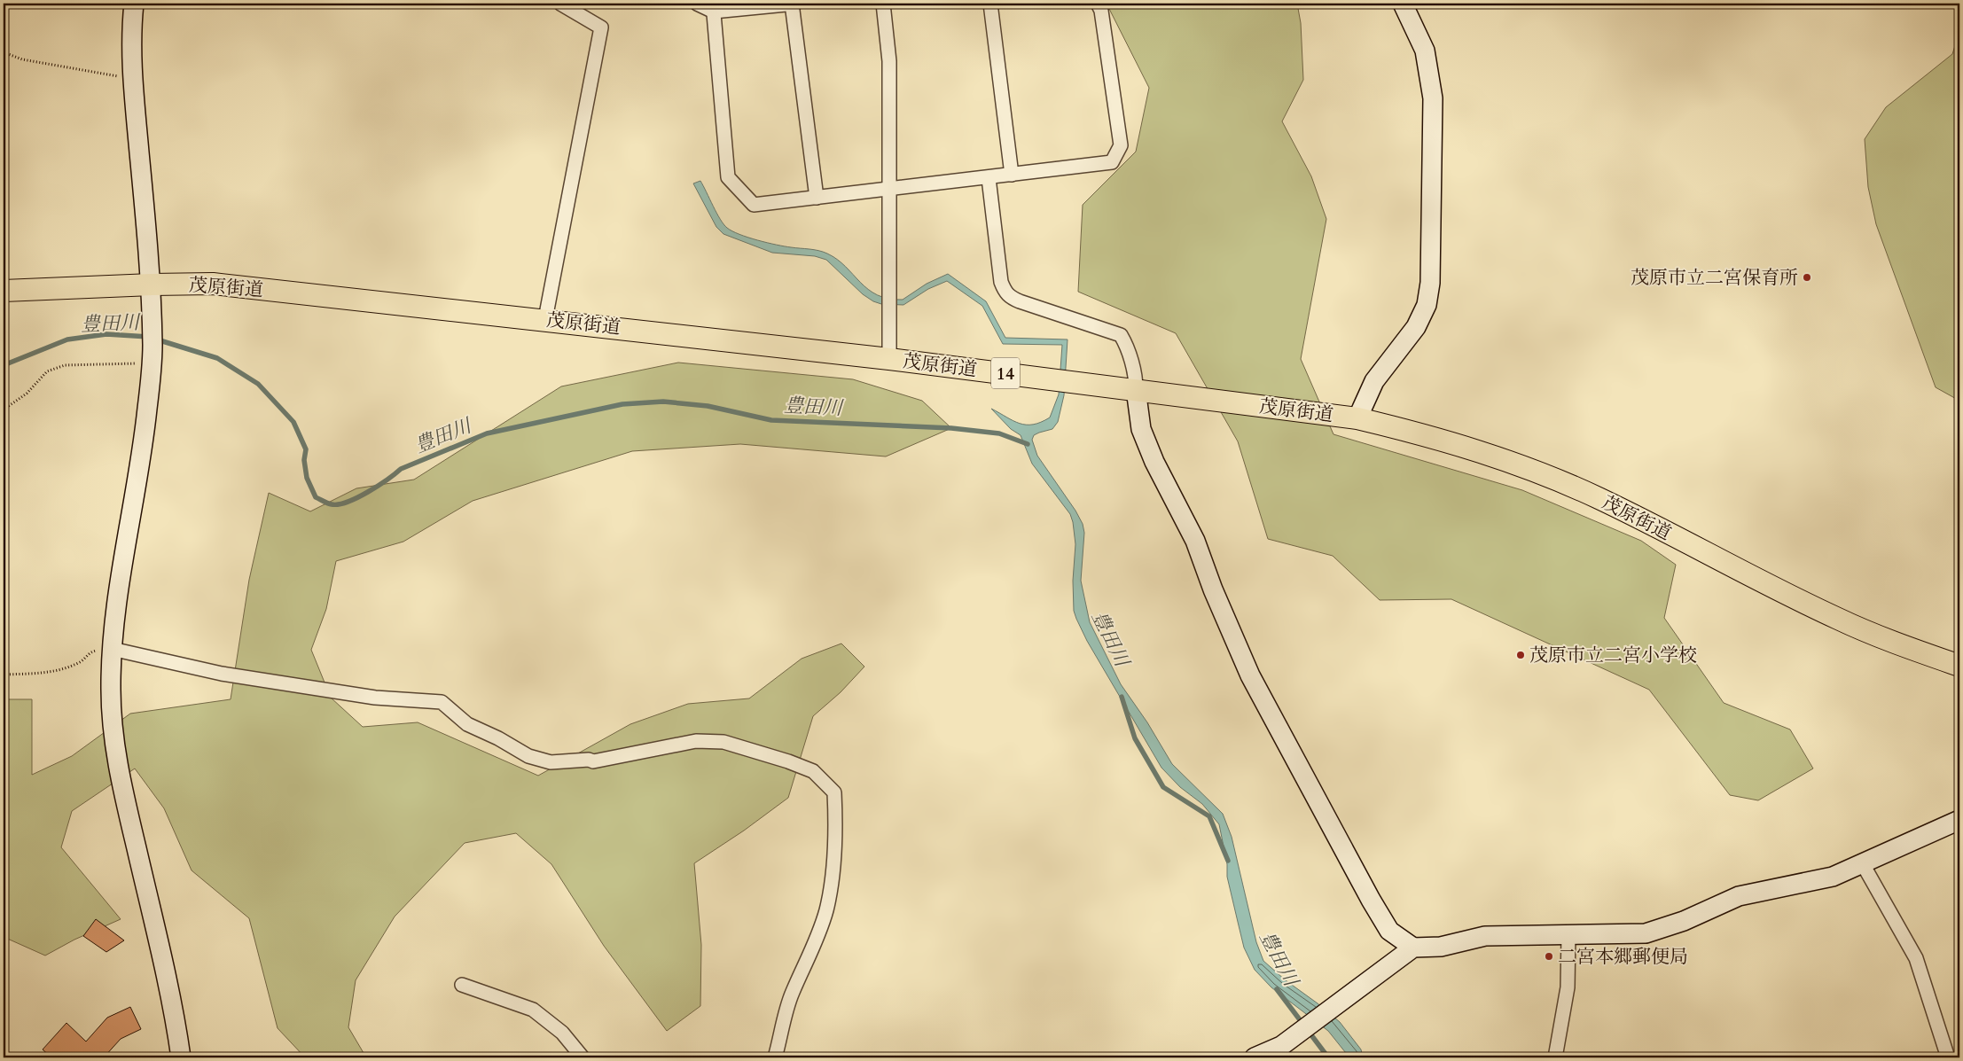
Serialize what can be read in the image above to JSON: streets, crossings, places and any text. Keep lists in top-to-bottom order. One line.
{"streets":{"main road":["茂原街道","14"]},"water":["豊田川"],"places":["茂原市立二宮保育所","茂原市立二宮小学校","二宮本郷郵便局"]}
